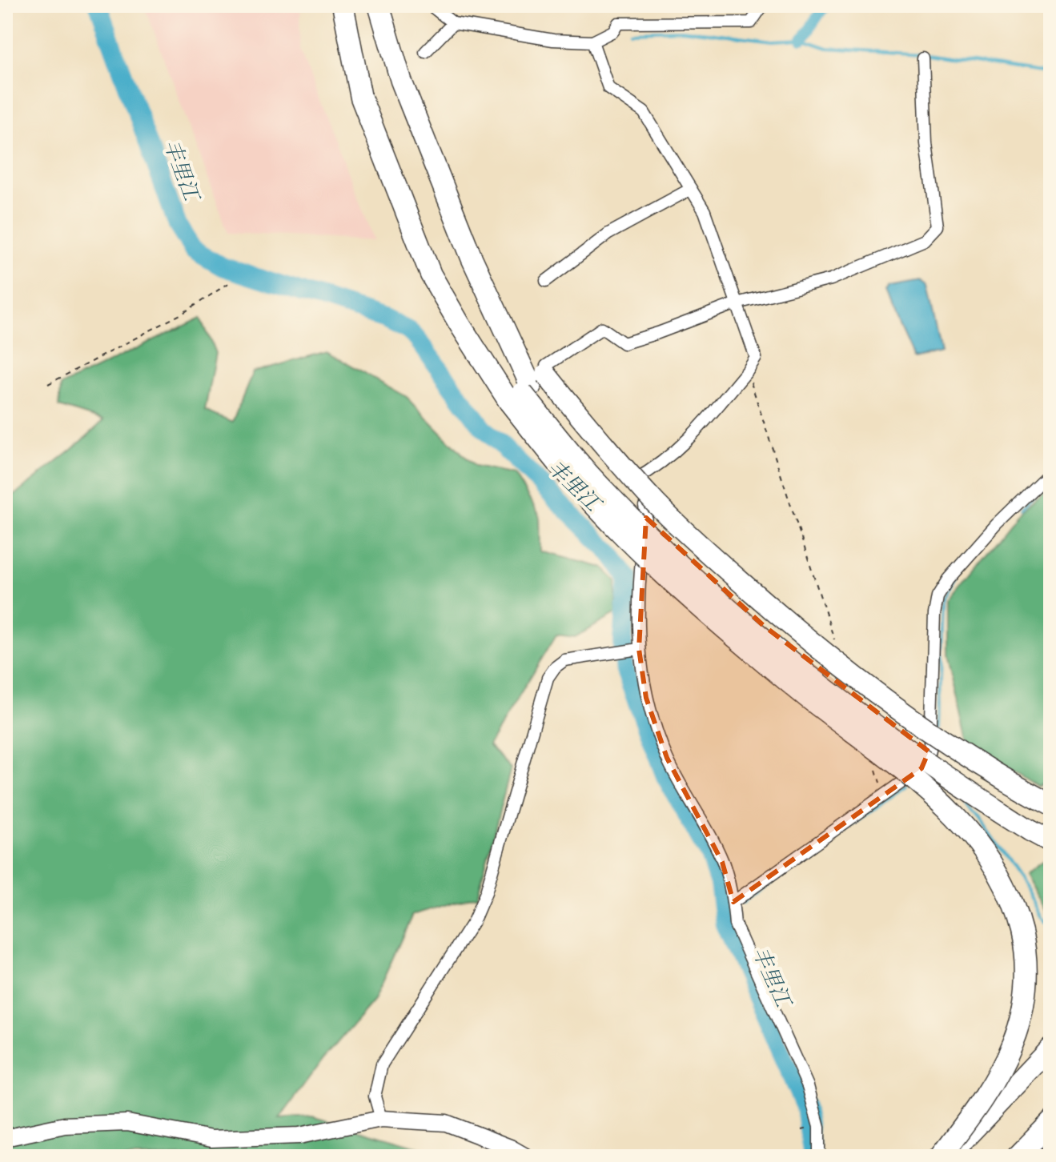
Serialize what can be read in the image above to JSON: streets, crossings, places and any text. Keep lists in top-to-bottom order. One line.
{"water":["丰里江"]}
